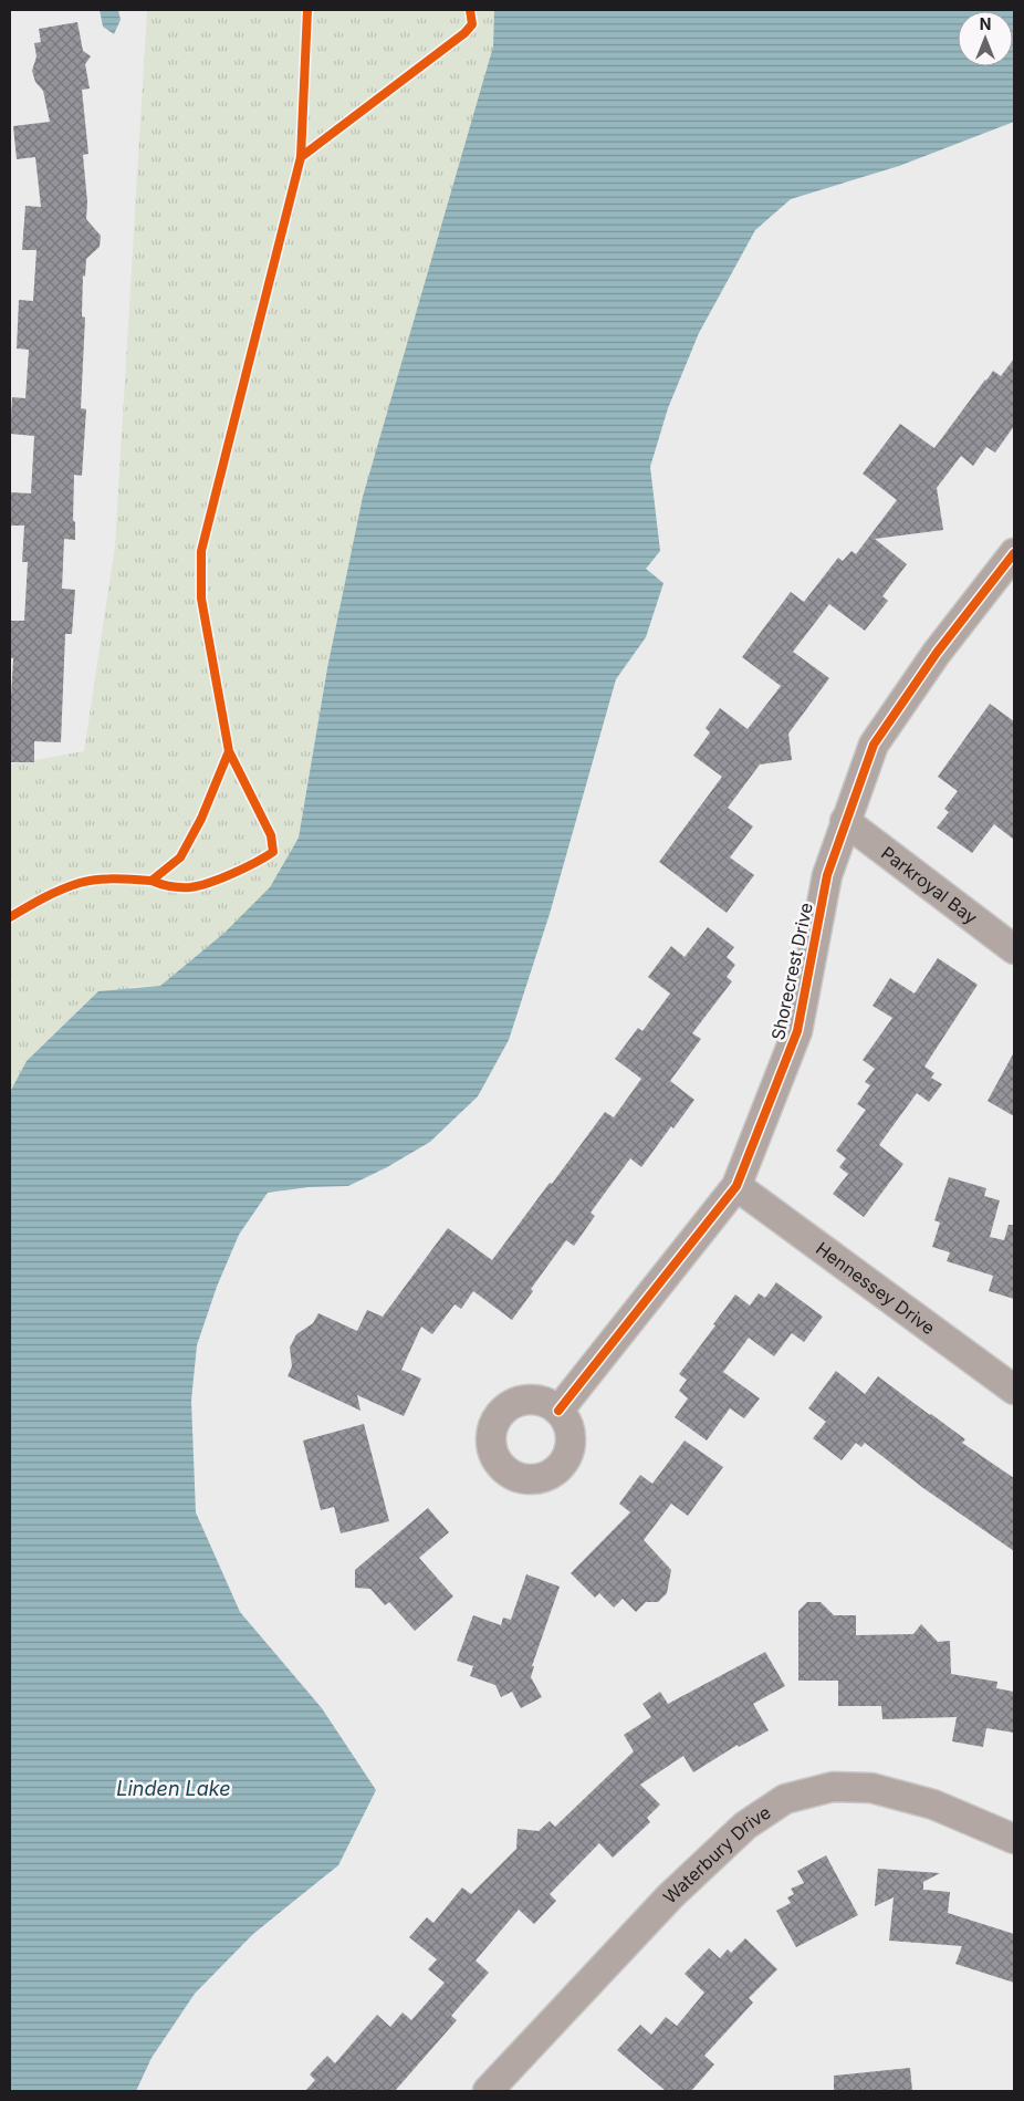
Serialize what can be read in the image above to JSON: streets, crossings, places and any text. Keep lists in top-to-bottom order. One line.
{"streets":{"street":["Parkroyal Bay","Shorecrest Drive","Hennessey Drive","Waterbury Drive"]},"crossings":[["Parkroyal Bay","Shorecrest Drive"],["Shorecrest Drive","Hennessey Drive"]],"water":["Linden Lake"],"north":"top"}
